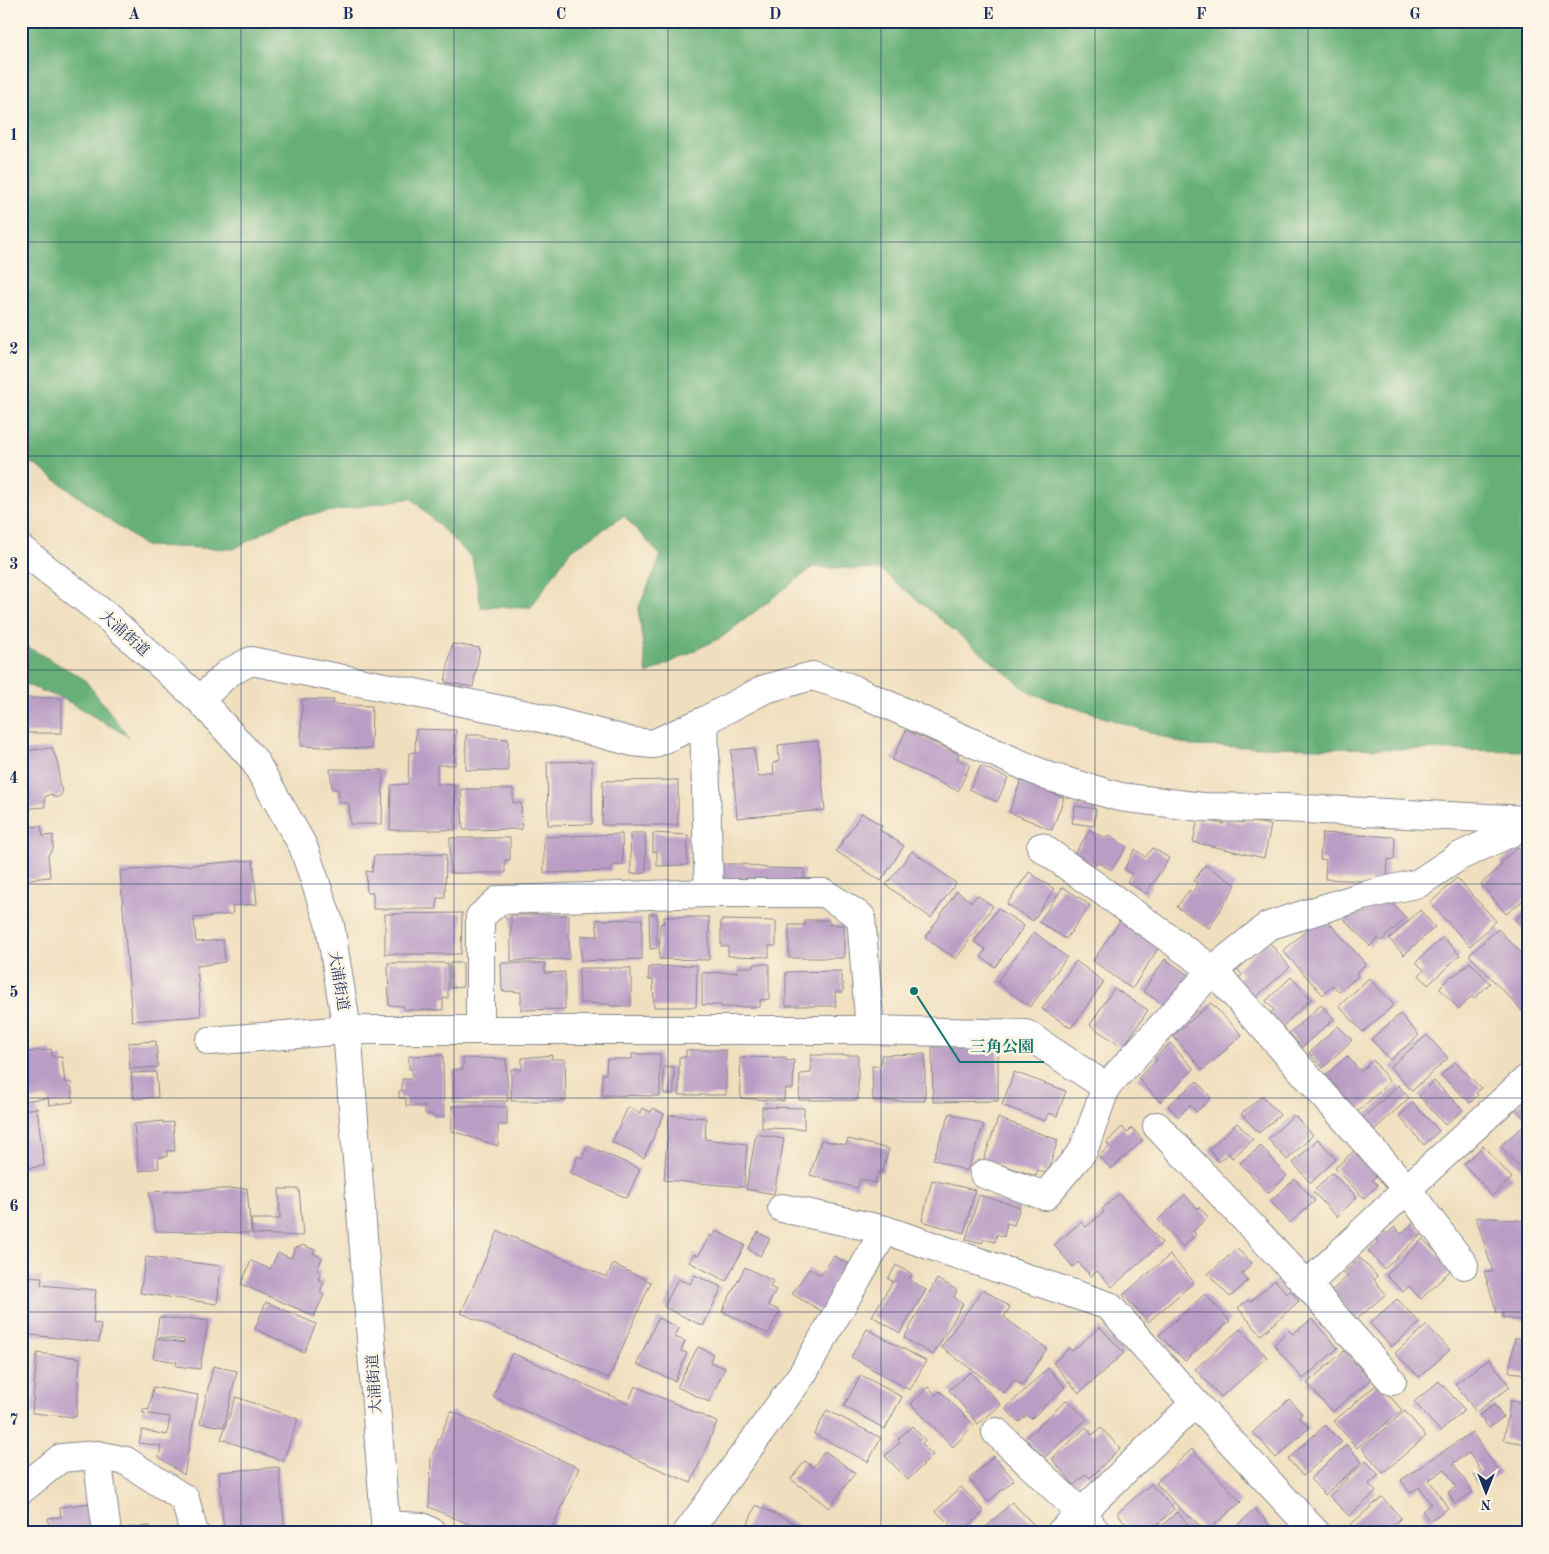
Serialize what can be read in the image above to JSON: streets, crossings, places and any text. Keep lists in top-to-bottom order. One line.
{"streets":{"street":["大浦街道"]},"places":["三角公園"],"north":"bottom","grid":{"columns":["A","B","C","D","E","F","G"],"rows":["1","2","3","4","5","6","7"]}}
